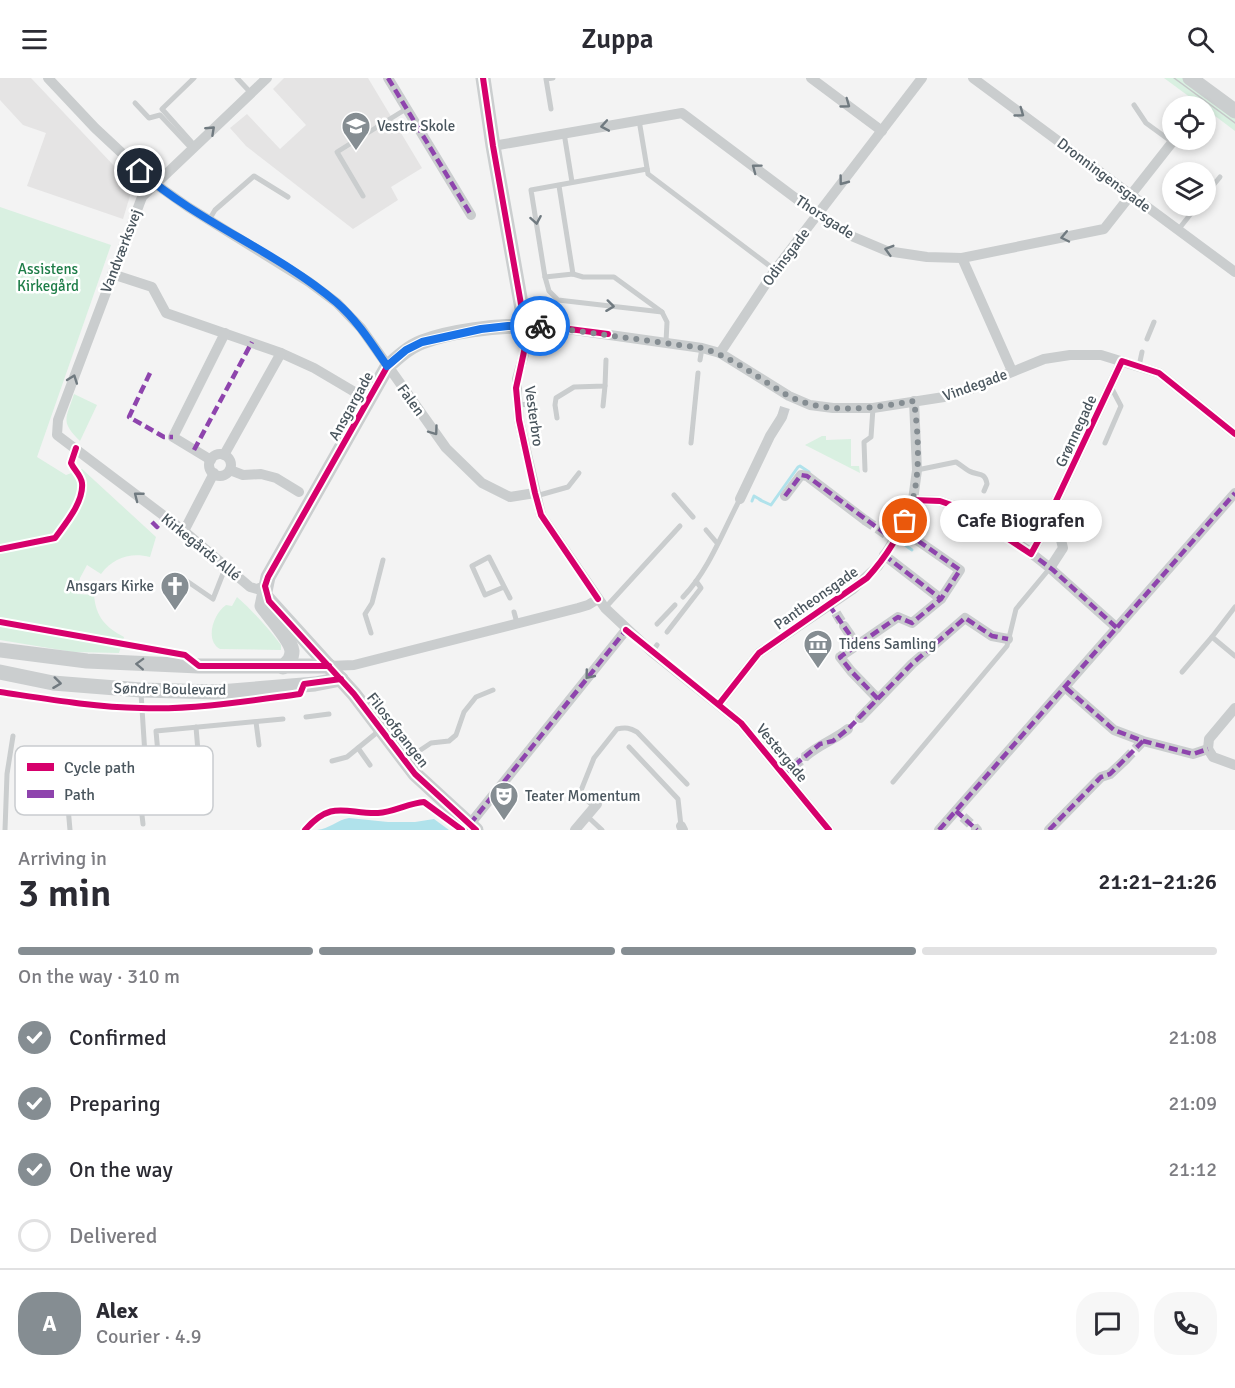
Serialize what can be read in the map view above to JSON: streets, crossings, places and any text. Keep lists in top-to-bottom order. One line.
{"streets":{"main road":["Ansgargade","Vesterbro","Søndre Boulevard","Filosofgangen"],"street":["Dronningensgade","Thorsgade","Vandværksvej","Odinsgade","Vindegade","Falen","Grønnegade","Kirkegårds Allé","Pantheonsgade","Vestergade"]},"crossings":[["Dronningensgade","Thorsgade"],["Thorsgade","Odinsgade"],["Thorsgade","Vesterbro"],["Vandværksvej","Falen"],["Vandværksvej","Kirkegårds Allé"],["Odinsgade","Vindegade"],["Vindegade","Ansgargade"],["Vindegade","Vesterbro"],["Vindegade","Grønnegade"],["Vindegade","Pantheonsgade"],["Falen","Ansgargade"],["Falen","Vesterbro"],["Ansgargade","Vesterbro"],["Ansgargade","Kirkegårds Allé"],["Vesterbro","Vestergade"],["Pantheonsgade","Vestergade"],["Søndre Boulevard","Filosofgangen"]],"one_way":["Dronningensgade","Thorsgade","Vandværksvej","Kirkegårds Allé"],"parks":["Assistens Kirkegård"],"places":{"school or university":["Vestre Skole"],"other":["Cafe Biografen"],"church":["Ansgars Kirke"],"museum":["Tidens Samling"],"theatre":["Teater Momentum"]},"legend":["Cycle path","Path"],"page":{"header":"Zuppa","bubble":"Cafe Biografen","heading":["3 min","Arriving in","21:21–21:26"],"panel":["Alex","Courier · 4.9"],"bar":"On the way · 310 m","list":[["Confirmed","21:08"],["Preparing","21:09"],["On the way","21:12"],"Delivered"],"round":"A"}}
